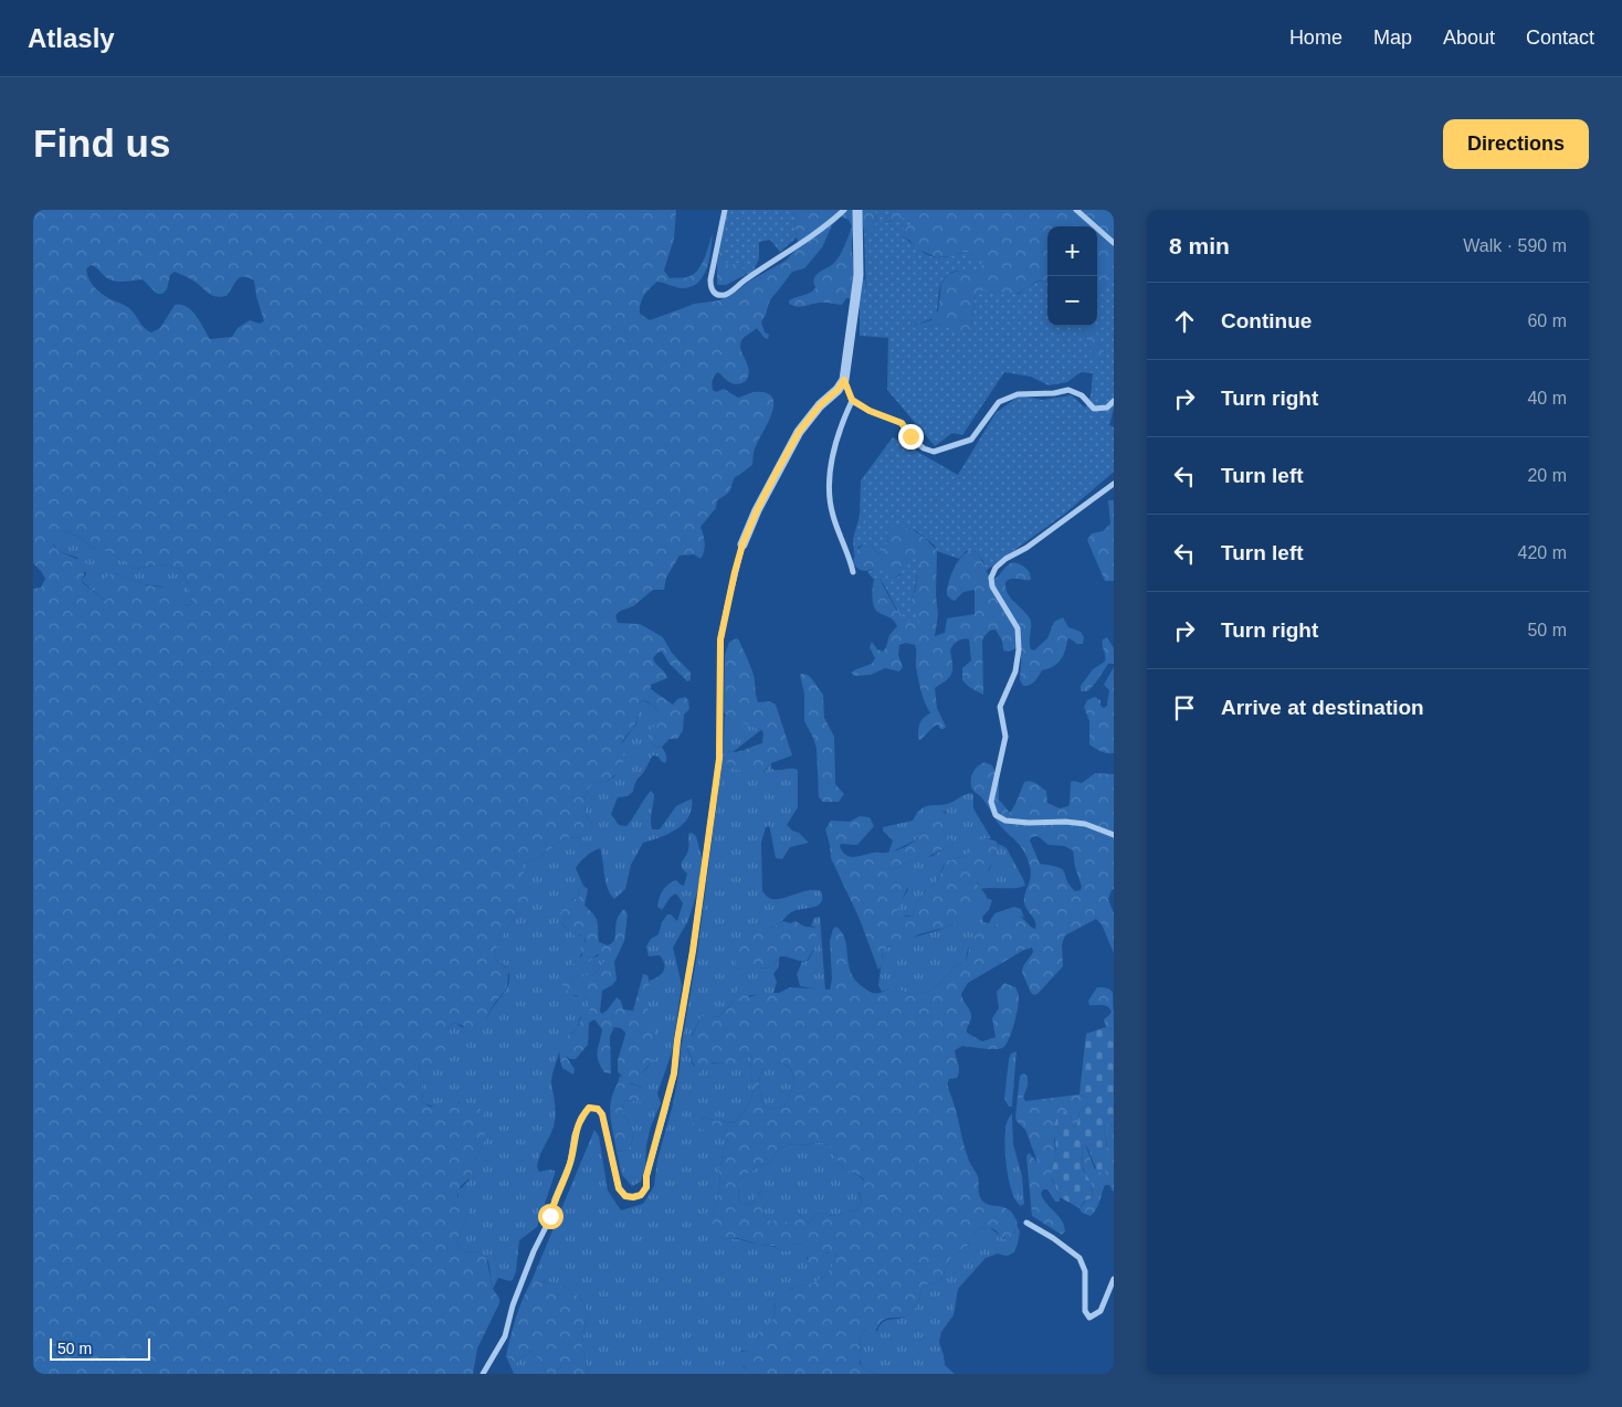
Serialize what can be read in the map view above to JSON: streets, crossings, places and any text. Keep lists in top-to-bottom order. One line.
{"scale_bar":"50 m","page":{"header":"Atlasly","nav":["Home","Map","About","Contact"],"buttons":"Directions","title":"Find us","heading":["8 min","Walk · 590 m"],"map_buttons":["+","−"],"list":[["Continue","60 m"],["Turn right","40 m"],["Turn left","20 m"],["Turn left","420 m"],["Turn right","50 m"],"Arrive at destination"],"scale":"50 m"}}
